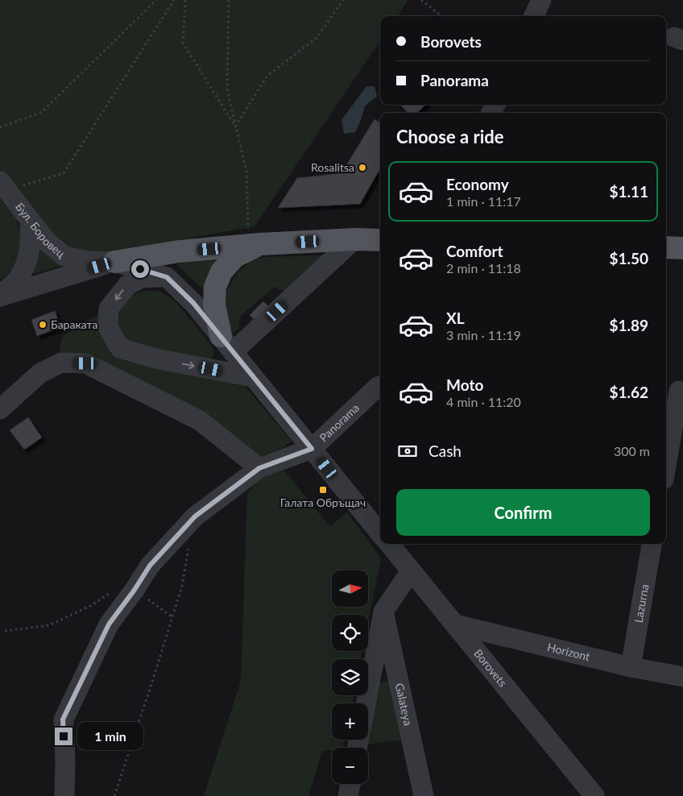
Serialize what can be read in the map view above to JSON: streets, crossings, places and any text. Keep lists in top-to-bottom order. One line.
{"streets":{"street":["Бул. Боровец","Panorama","Lazurna","Horizont","Borovets","Galateya"]},"crossings":[["Lazurna","Horizont"],["Horizont","Borovets"]],"places":{"other":["Rosalitsa","Бараката"],"transit":["Галата Обръщач"]},"north":"right","page":{"banner":["Borovets","Panorama"],"heading":"Choose a ride","list":[{"name":"Economy","note":"1 min · 11:17","value":"$1.11"},{"name":"Comfort","note":"2 min · 11:18","value":"$1.50"},{"name":"XL","note":"3 min · 11:19","value":"$1.89"},{"name":"Moto","note":"4 min · 11:20","value":"$1.62"}],"pay":["Cash","300 m"],"buttons":"Confirm","map_buttons":["+","−"],"bubble":"1 min"}}
